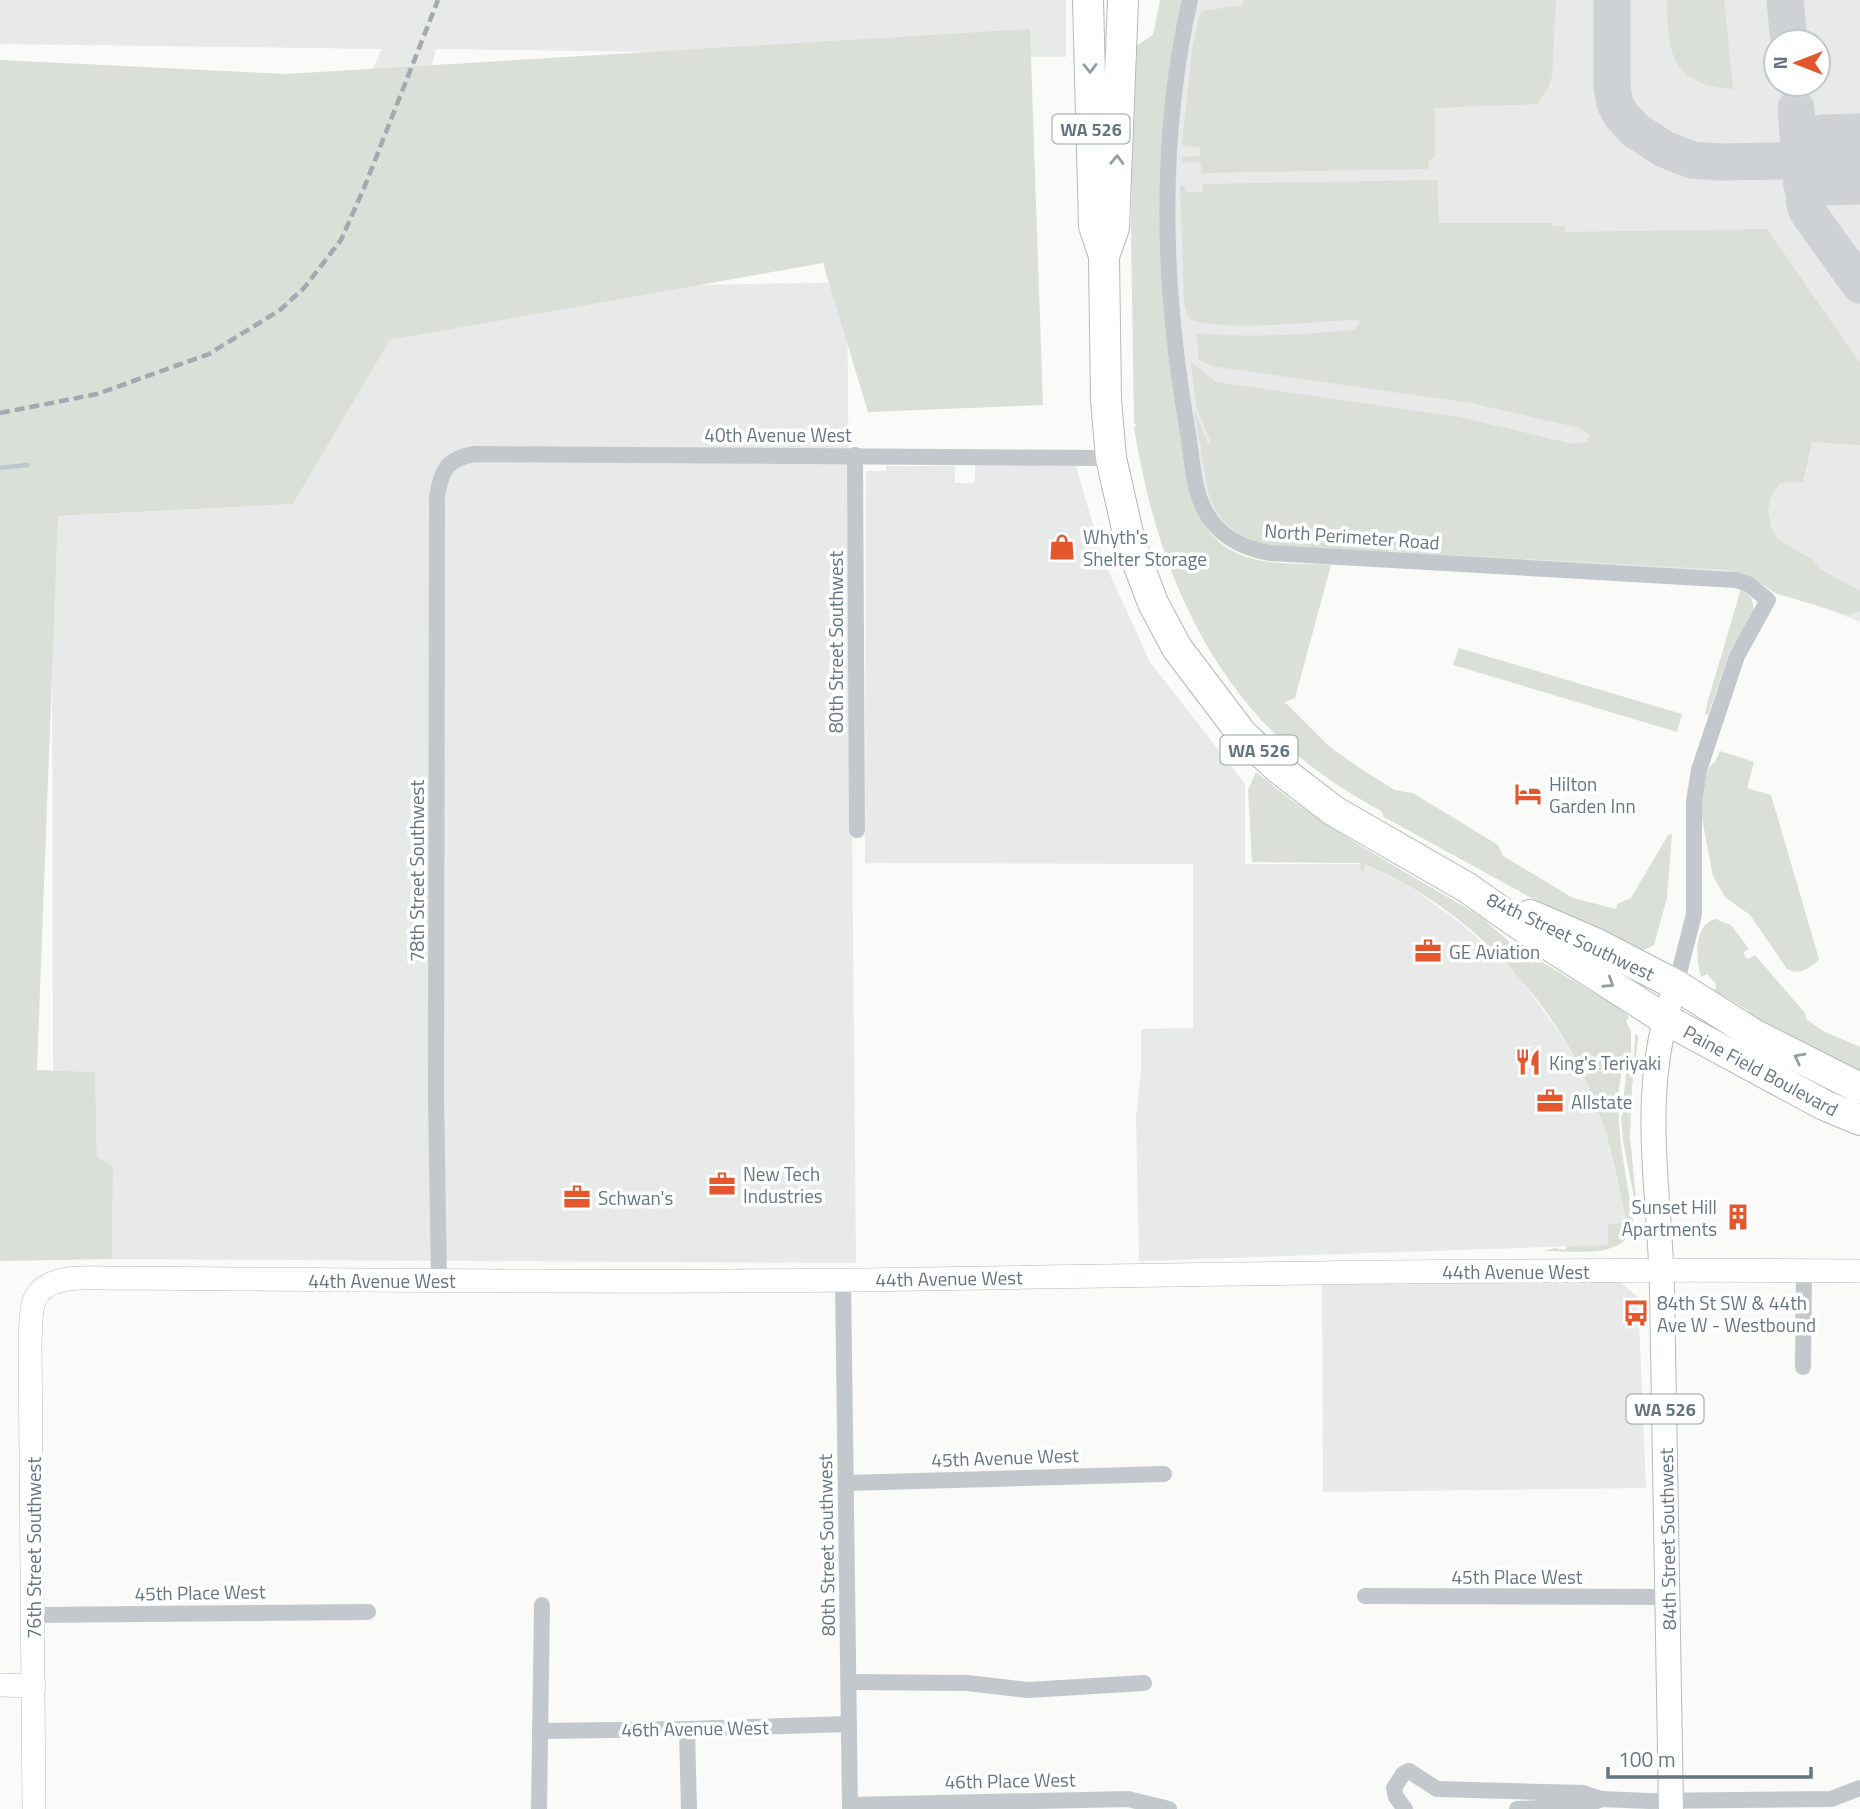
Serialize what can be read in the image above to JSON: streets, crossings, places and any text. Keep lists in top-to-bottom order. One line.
{"streets":{"highway":["WA 526","84th Street Southwest","Paine Field Boulevard"],"street":["40th Avenue West","North Perimeter Road","80th Street Southwest","78th Street Southwest","44th Avenue West","45th Avenue West","76th Street Southwest","45th Place West","46th Avenue West","46th Place West"]},"crossings":[["WA 526","84th Street Southwest"],["40th Avenue West","80th Street Southwest"],["40th Avenue West","78th Street Southwest"],["40th Avenue West","84th Street Southwest"],["North Perimeter Road","84th Street Southwest"],["80th Street Southwest","44th Avenue West"],["80th Street Southwest","45th Avenue West"],["80th Street Southwest","46th Avenue West"],["80th Street Southwest","46th Place West"],["78th Street Southwest","44th Avenue West"],["84th Street Southwest","Paine Field Boulevard"],["84th Street Southwest","44th Avenue West"],["84th Street Southwest","45th Place West"],["44th Avenue West","76th Street Southwest"],["76th Street Southwest","45th Place West"]],"places":{"shop":["Whyth's Shelter Storage"],"hotel":["Hilton Garden Inn"],"office":["GE Aviation","Allstate","New Tech Industries","Schwan's"],"restaurant":["King's Teriyaki"],"building":["Sunset Hill Apartments"],"bus stop":["84th St SW & 44th Ave W - Westbound"]},"scale_bar":"100 m","north":"left"}
